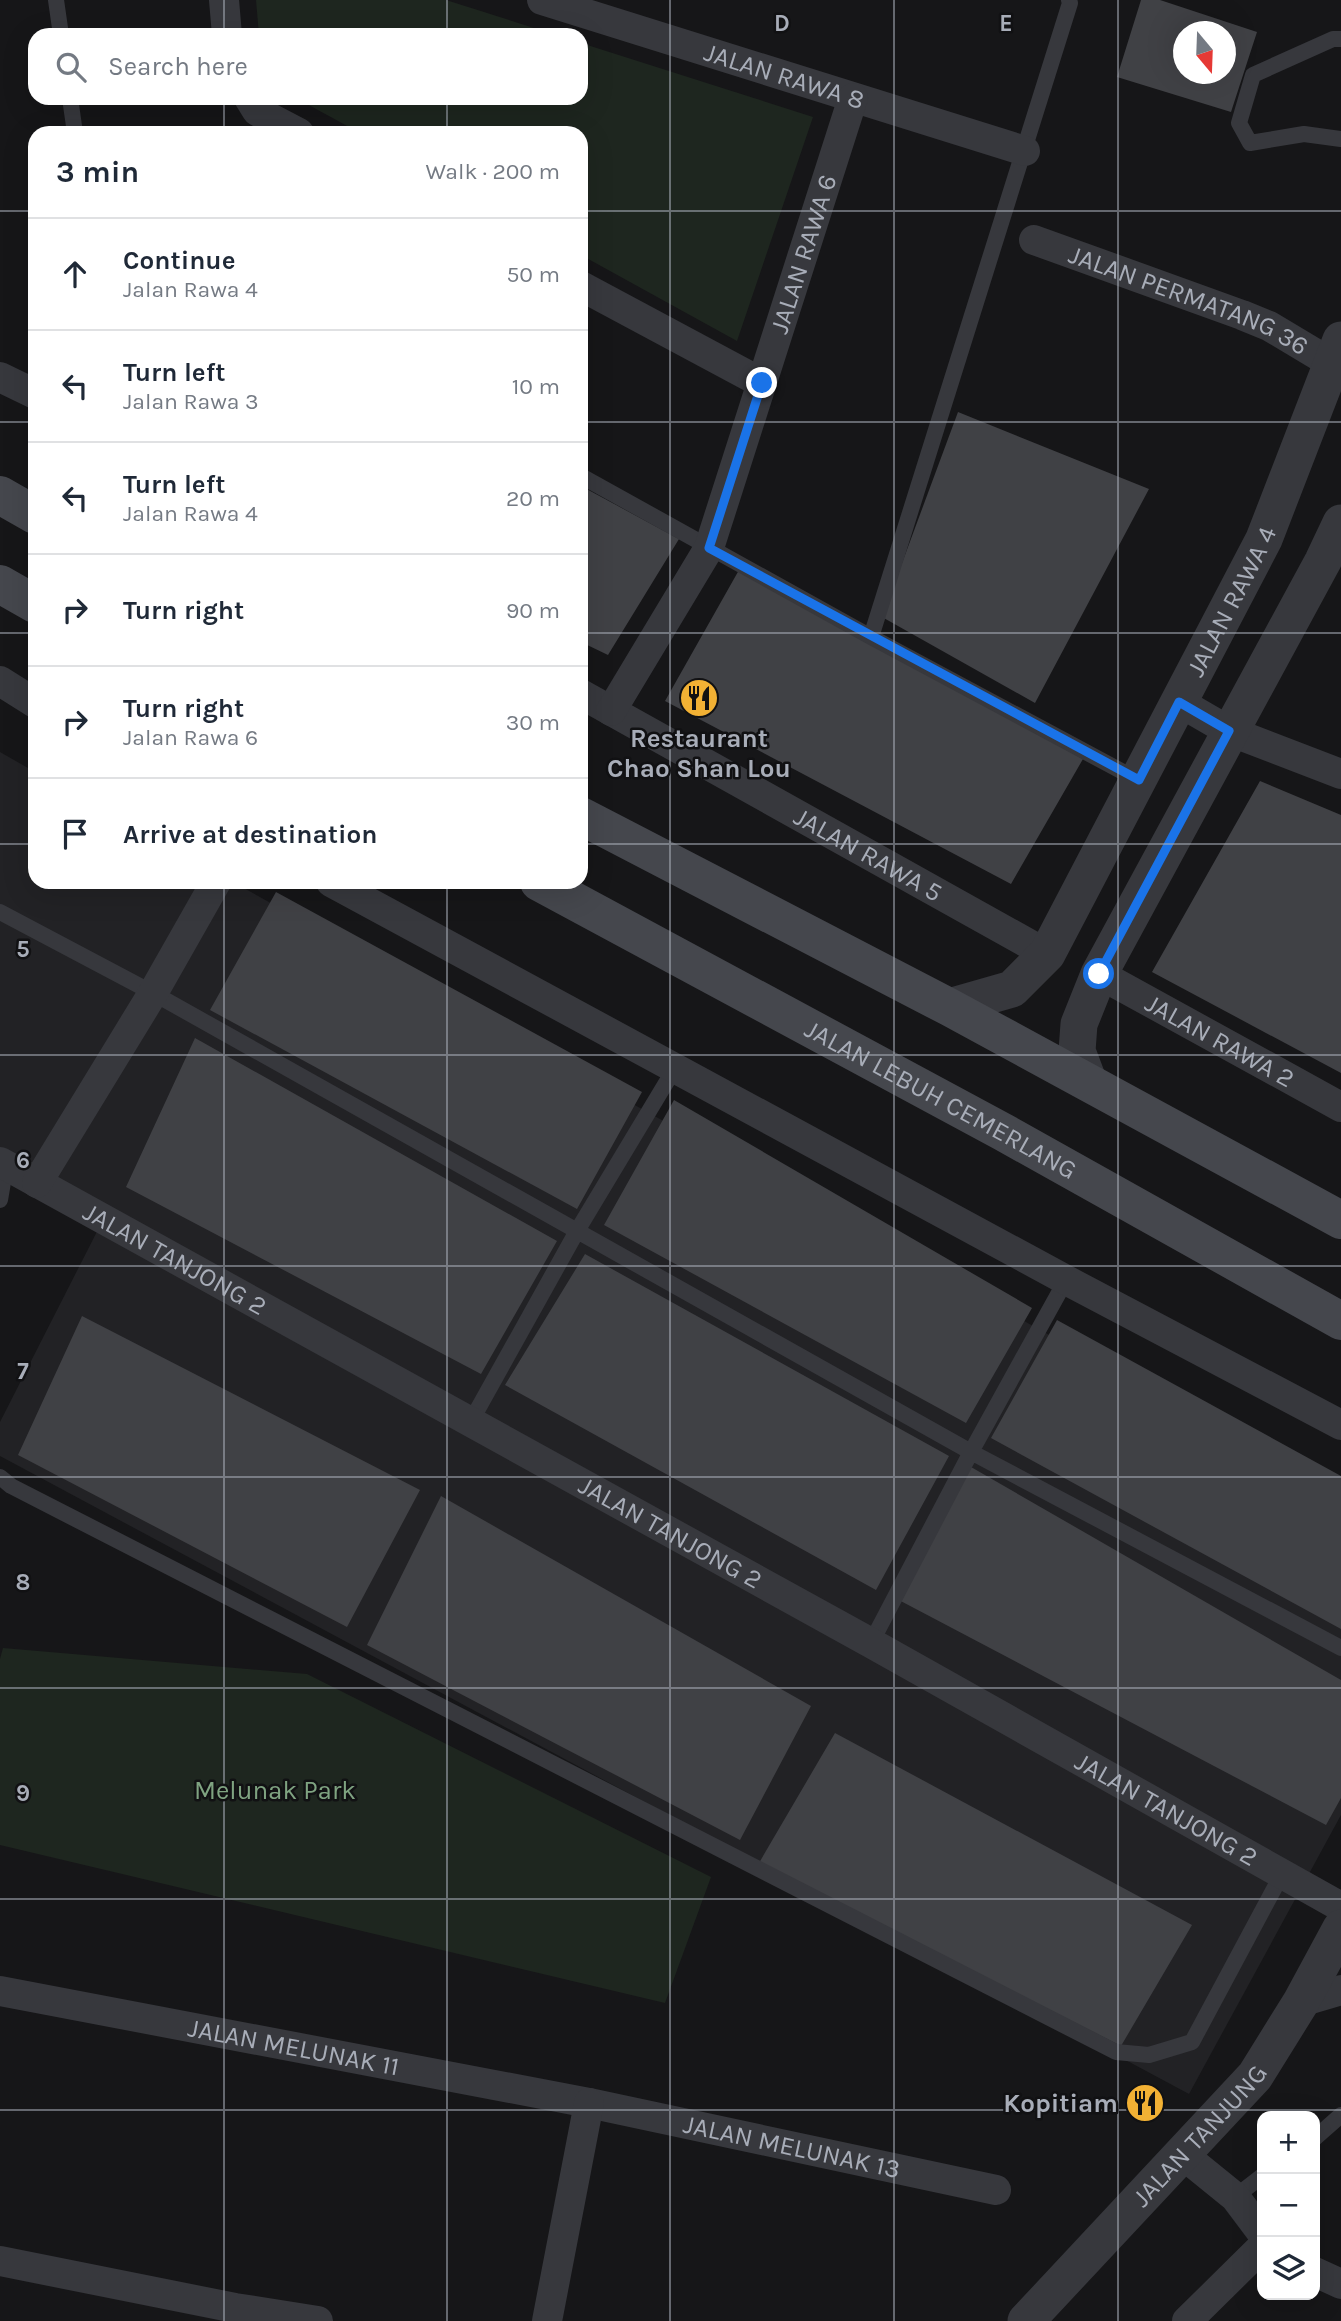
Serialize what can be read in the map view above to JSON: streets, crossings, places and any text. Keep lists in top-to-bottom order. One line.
{"streets":{"main road":["JALAN LEBUH CEMERLANG"],"street":["JALAN RAWA 8","JALAN RAWA 6","JALAN PERMATANG 36","JALAN RAWA 4","JALAN RAWA 5","JALAN RAWA 2","JALAN TANJONG 2","JALAN MELUNAK 11","JALAN TANJUNG","JALAN MELUNAK 13"]},"crossings":[["JALAN RAWA 8","JALAN RAWA 6"],["JALAN RAWA 6","JALAN RAWA 5"],["JALAN PERMATANG 36","JALAN RAWA 4"],["JALAN RAWA 4","JALAN RAWA 5"],["JALAN MELUNAK 11","JALAN MELUNAK 13"]],"parks":["Melunak Park"],"places":{"restaurant":["Restaurant Chao Shan Lou","Kopitiam"]},"north":"bottom","page":{"search":"Search here","heading":["3 min","Walk · 200 m"],"list":[["Continue","Jalan Rawa 4","50 m"],["Turn left","Jalan Rawa 3","10 m"],["Turn left","Jalan Rawa 4","20 m"],["Turn right","90 m"],["Turn right","Jalan Rawa 6","30 m"],"Arrive at destination"],"map_buttons":["+","−"]},"grid":{"columns":["D","E"],"rows":["5","6","7","8","9"]}}
